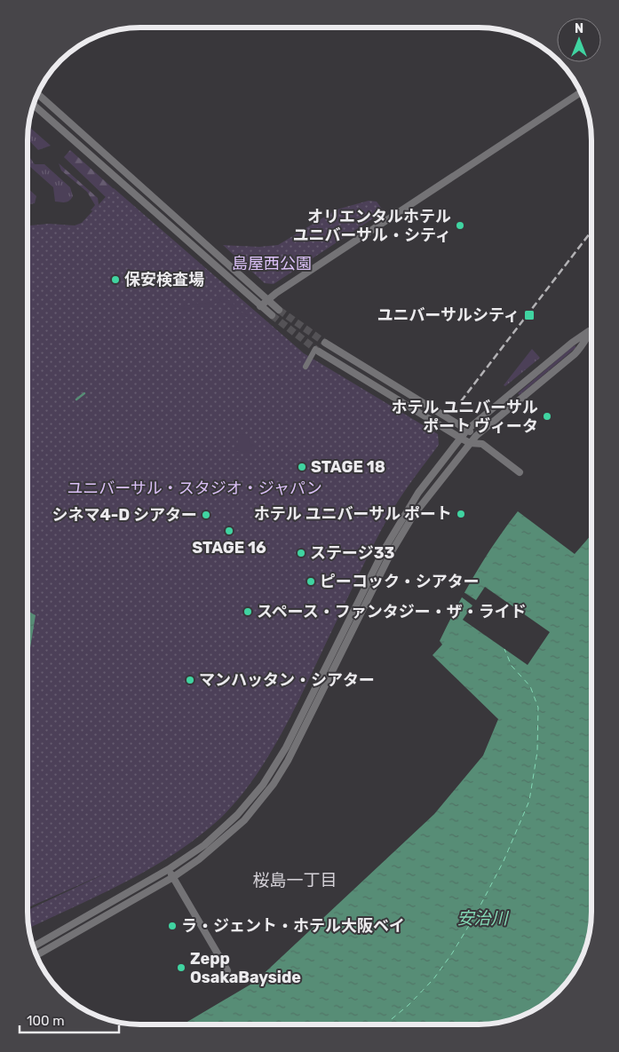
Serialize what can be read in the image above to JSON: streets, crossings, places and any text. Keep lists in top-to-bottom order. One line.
{"districts":["桜島一丁目"],"water":["安治川"],"parks":["島屋西公園","ユニバーサル・スタジオ・ジャパン"],"places":{"other":["オリエンタルホテル ユニバーサル・シティ","保安検査場","ホテル ユニバーサル ポート ヴィータ","STAGE 18","ホテル ユニバーサル ポート","シネマ4-D シアター","STAGE 16","ステージ33","ピーコック・シアター","スペース・ファンタジー・ザ・ライド","マンハッタン・シアター","ラ・ジェント・ホテル大阪ベイ","Zepp OsakaBayside"],"transit":["ユニバーサルシティ"]},"scale_bar":"100 m","north":"top"}
